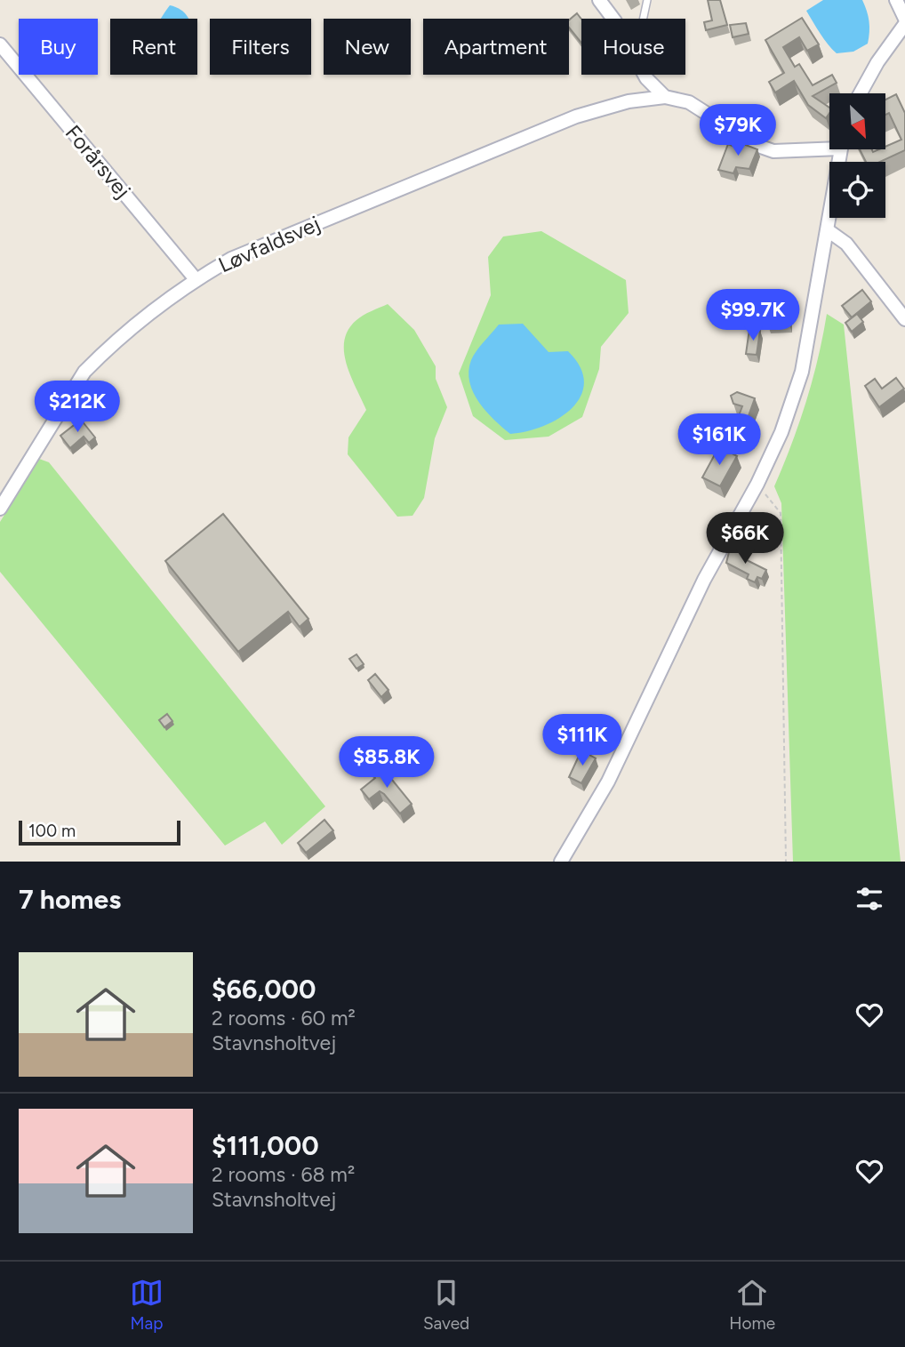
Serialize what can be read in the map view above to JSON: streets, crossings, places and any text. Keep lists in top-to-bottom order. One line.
{"streets":{"street":["Forårsvej","Løvfaldsvej"]},"crossings":[["Forårsvej","Løvfaldsvej"]],"scale_bar":"100 m","north":"bottom right","page":{"chip":["Buy","Rent","Filters","New","Apartment","House"],"price":["$79K","$99.7K","$212K","$161K","$66K","$111K","$85.8K"],"scale":"100 m","heading":"7 homes","list":[{"name":"$66,000","note":"2 rooms · 60 m² · Stavnsholtvej"},{"name":"$111,000","note":"2 rooms · 68 m² · Stavnsholtvej"}],"tabs":["Map","Saved","Home"]}}
